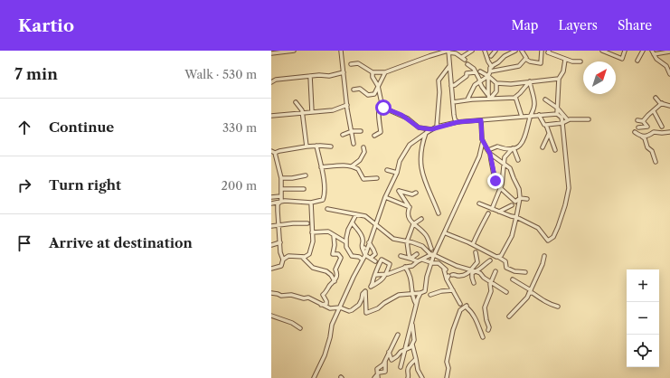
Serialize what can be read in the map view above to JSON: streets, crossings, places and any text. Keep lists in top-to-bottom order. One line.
{"north":"top right","page":{"header":"Kartio","nav":["Map","Layers","Share"],"heading":["7 min","Walk · 530 m"],"list":[["Continue","330 m"],["Turn right","200 m"],"Arrive at destination"],"map_buttons":["+","−"]}}
